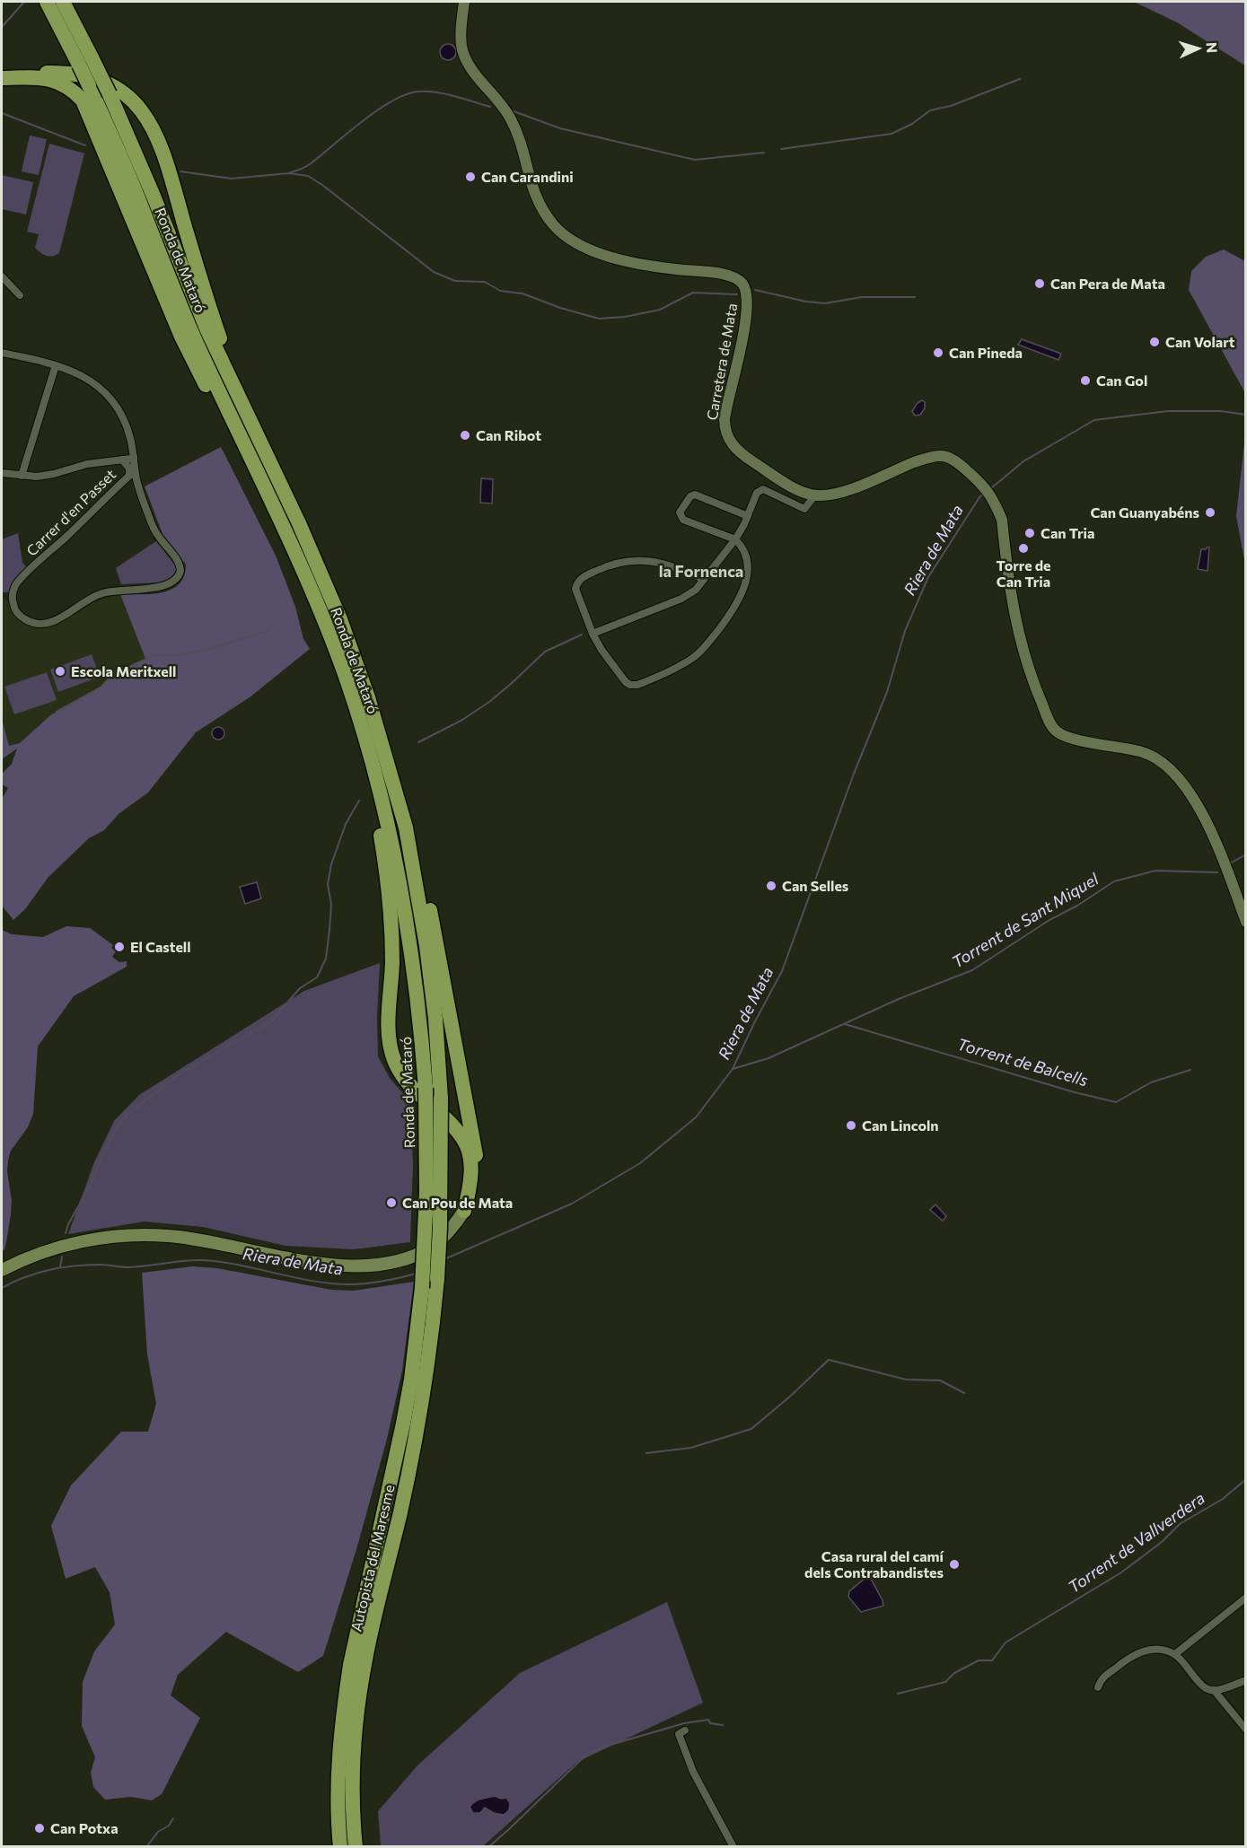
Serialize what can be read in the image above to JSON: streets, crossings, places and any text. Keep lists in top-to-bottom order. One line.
{"streets":{"highway":["Ronda de Mataró","Autopista del Maresme"],"street":["Carretera de Mata","Carrer d'en Passet"]},"crossings":[["Ronda de Mataró","Autopista del Maresme"]],"districts":["la Fornenca"],"water":["Riera de Mata","Torrent de Sant Miquel","Torrent de Balcells","Torrent de Vallverdera"],"places":["Can Carandini","Can Pera de Mata","Can Volart","Can Pineda","Can Gol","Can Ribot","Can Guanyabéns","Can Tria","Torre de Can Tria","Escola Meritxell","Can Selles","El Castell","Can Lincoln","Can Pou de Mata","Casa rural del camí dels Contrabandistes","Can Potxa"],"north":"right"}
